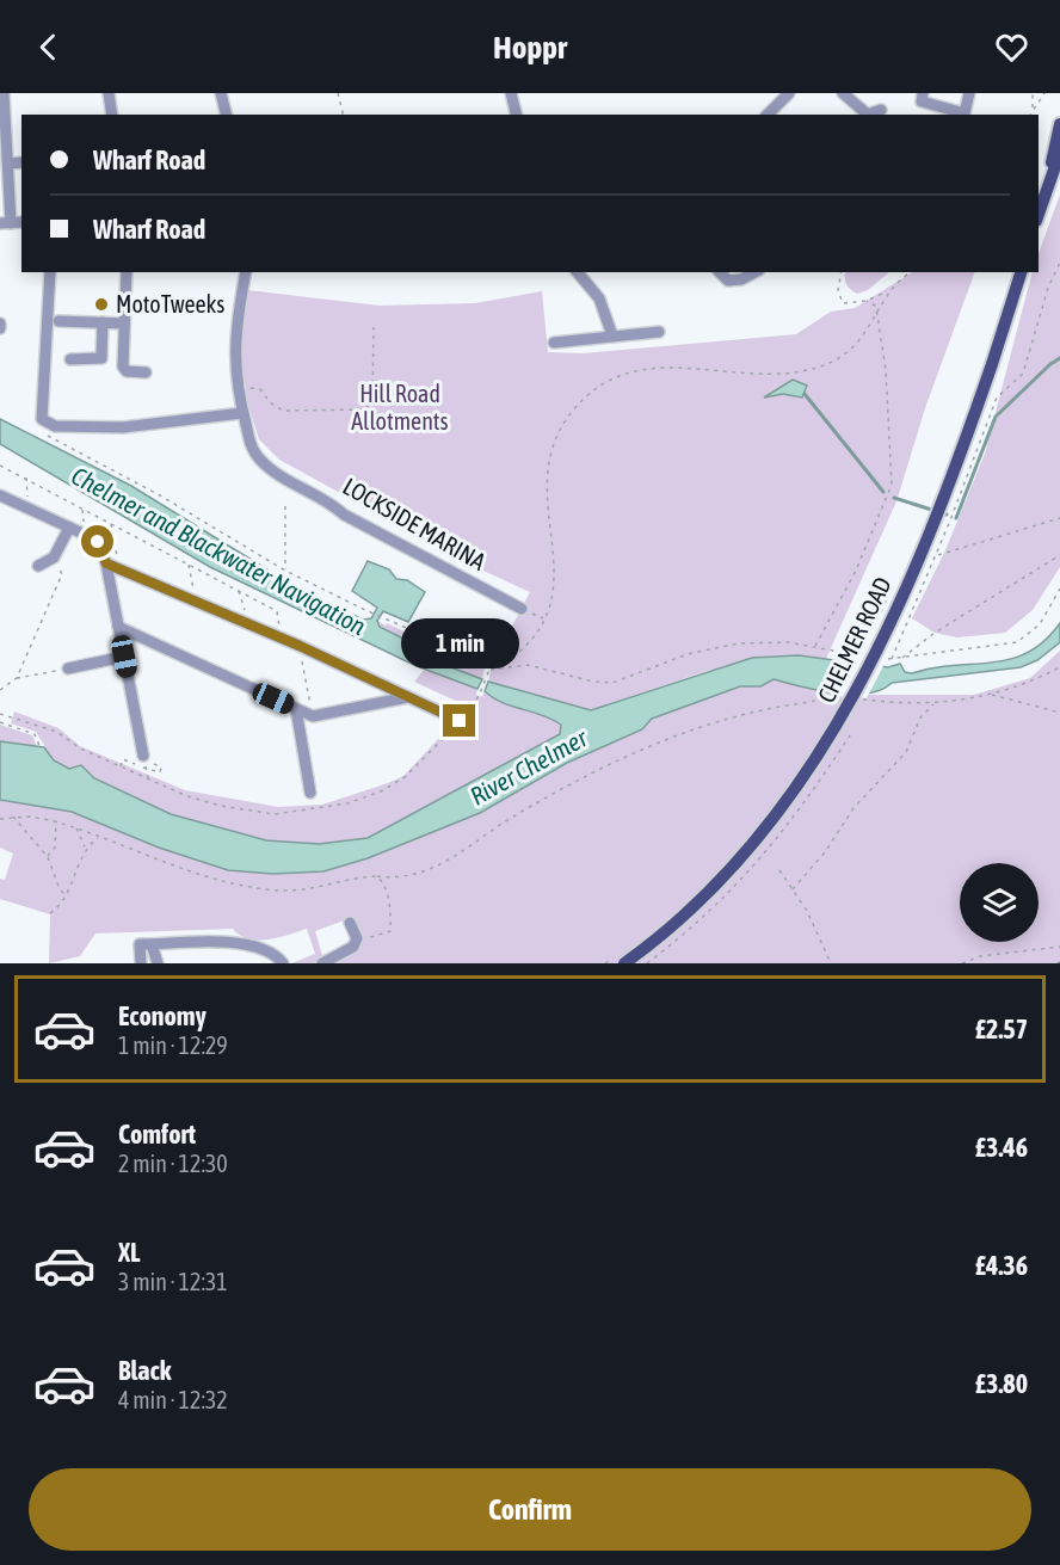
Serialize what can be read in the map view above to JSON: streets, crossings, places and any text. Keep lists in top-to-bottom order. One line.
{"streets":{"main road":["CHELMER ROAD"],"street":["LOCKSIDE MARINA"]},"water":["Chelmer and Blackwater Navigation","River Chelmer"],"parks":["Hill Road Allotments"],"places":["MotoTweeks"],"page":{"header":"Hoppr","banner":["Wharf Road","Wharf Road"],"bubble":"1 min","list":[{"name":"Economy","note":"1 min · 12:29","value":"£2.57"},{"name":"Comfort","note":"2 min · 12:30","value":"£3.46"},{"name":"XL","note":"3 min · 12:31","value":"£4.36"},{"name":"Black","note":"4 min · 12:32","value":"£3.80"}],"buttons":"Confirm"}}
